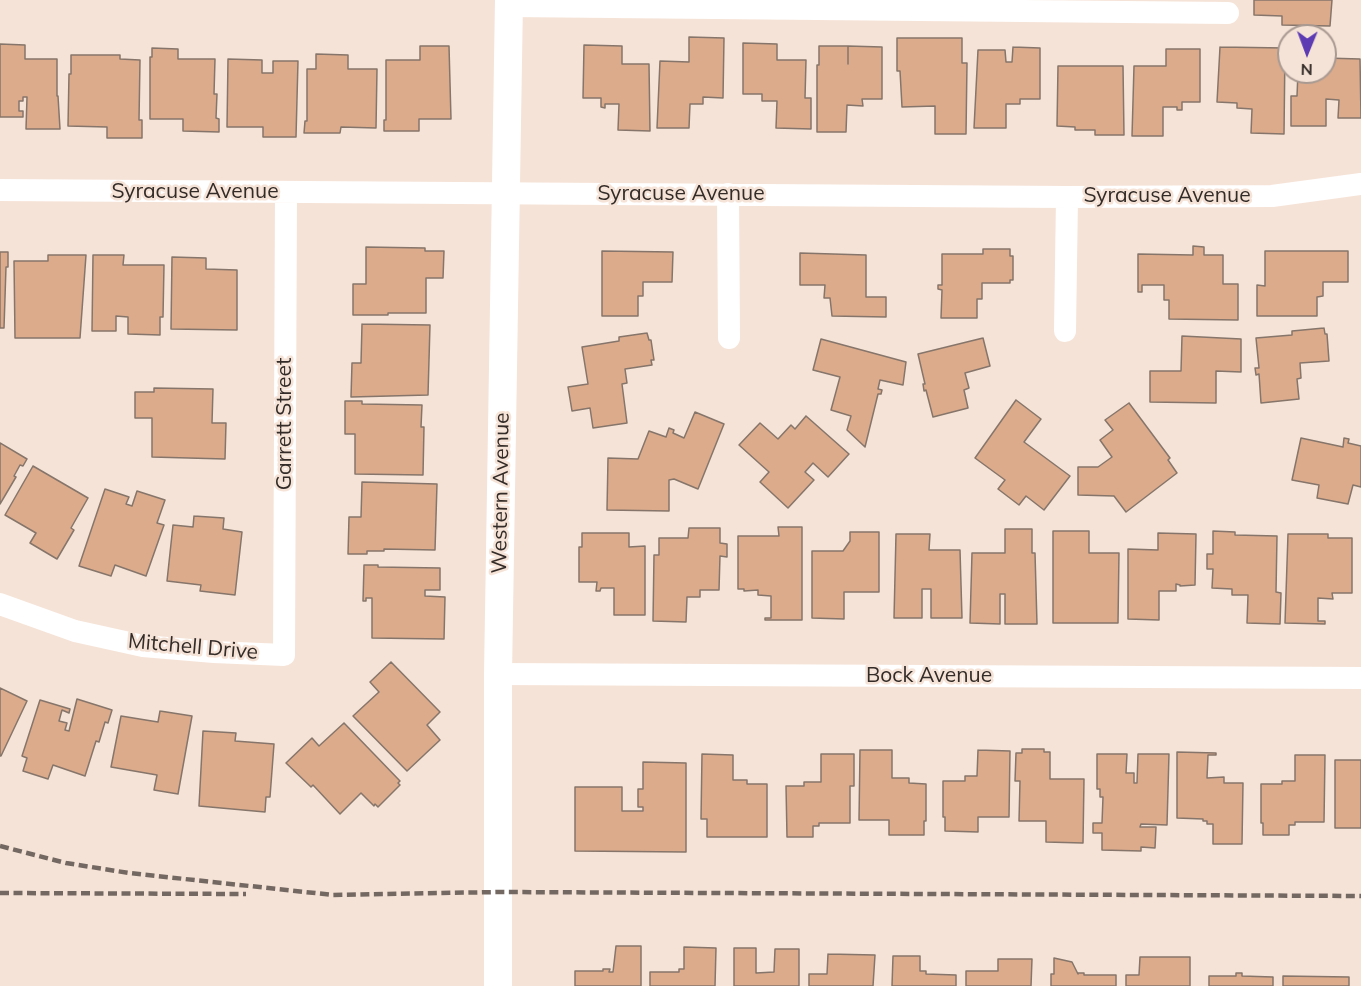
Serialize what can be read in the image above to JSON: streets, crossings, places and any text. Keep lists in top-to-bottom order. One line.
{"streets":{"street":["Syracuse Avenue","Garrett Street","Western Avenue","Mitchell Drive","Bock Avenue"]},"crossings":[["Syracuse Avenue","Garrett Street"],["Syracuse Avenue","Western Avenue"],["Garrett Street","Mitchell Drive"],["Western Avenue","Bock Avenue"]],"north":"bottom"}
